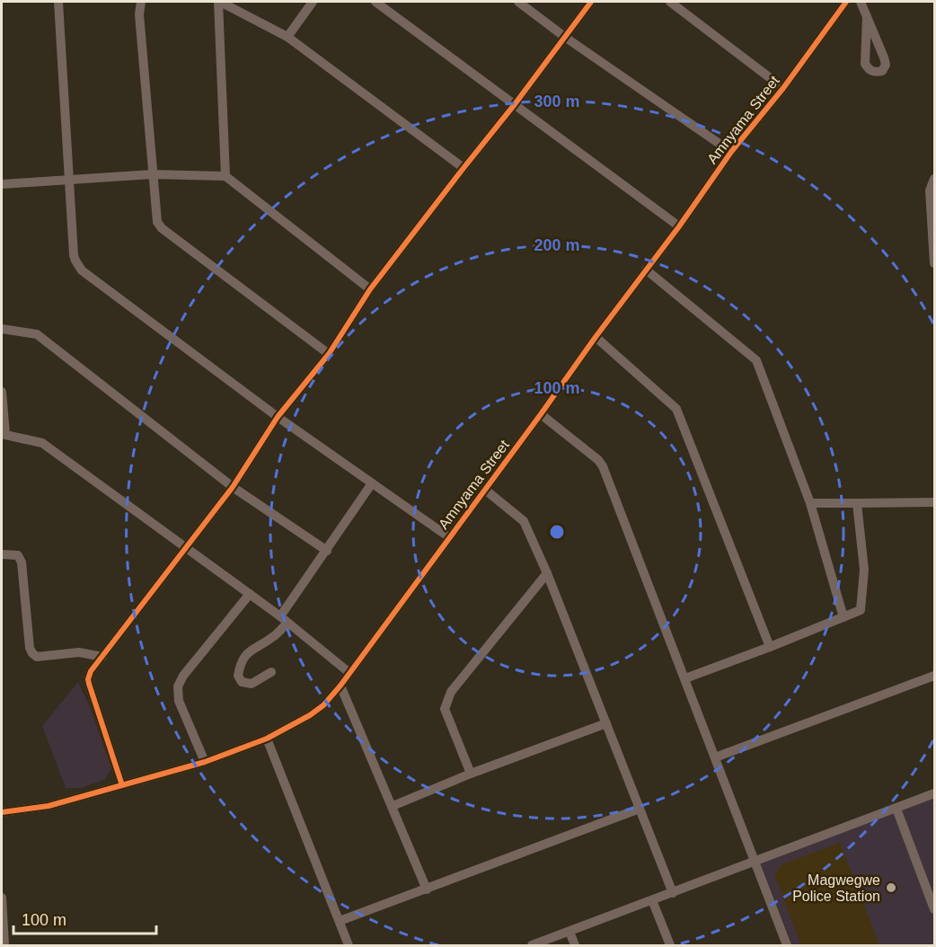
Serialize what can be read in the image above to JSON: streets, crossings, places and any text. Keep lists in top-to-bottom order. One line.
{"streets":{"street":["Amnyama Street"]},"places":["Magwegwe Police Station"],"scale_bar":"100 m","rings":["300 m","200 m","100 m"]}
